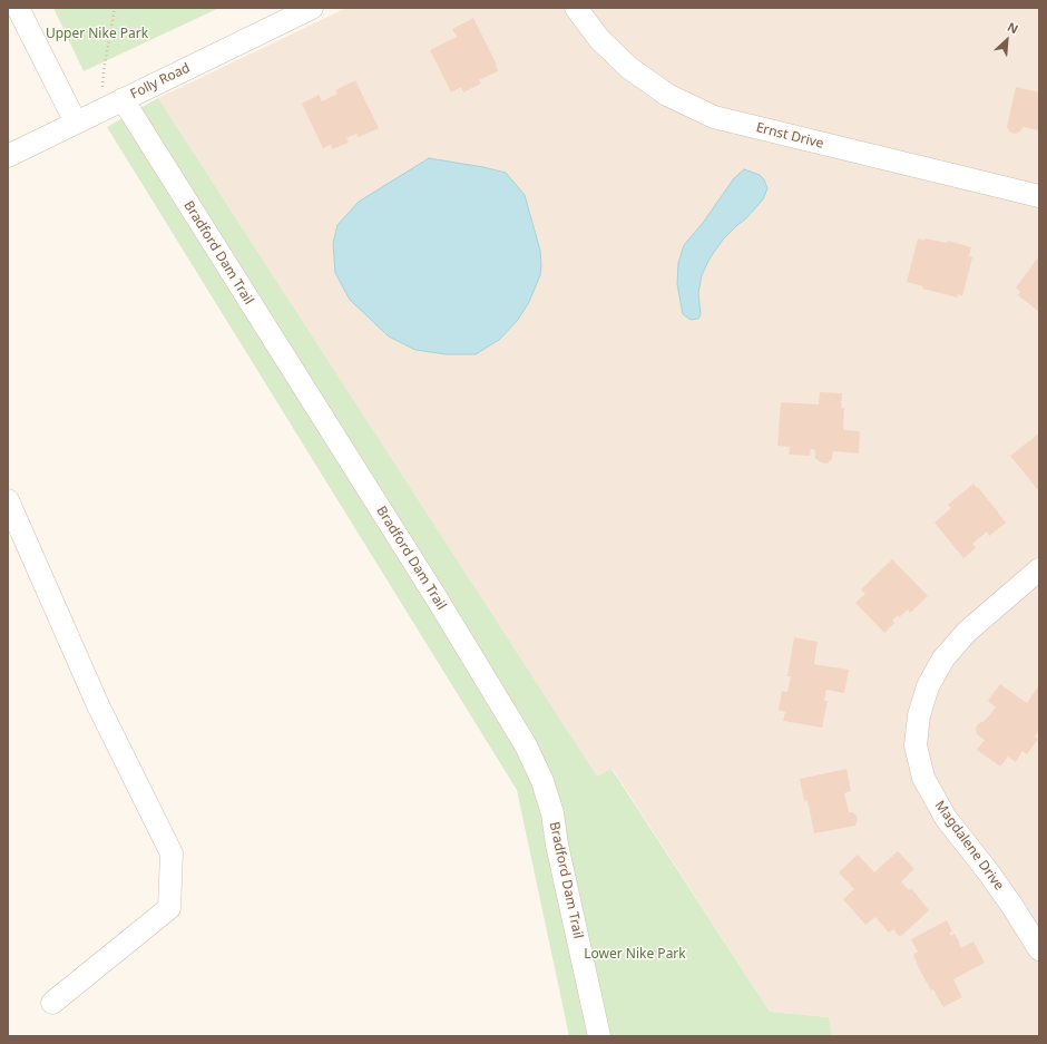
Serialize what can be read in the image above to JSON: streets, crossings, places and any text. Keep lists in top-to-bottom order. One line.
{"streets":{"street":["Folly Road","Ernst Drive","Bradford Dam Trail","Magdalene Drive"]},"crossings":[["Folly Road","Bradford Dam Trail"]],"parks":["Upper Nike Park","Lower Nike Park"],"north":"top right"}
